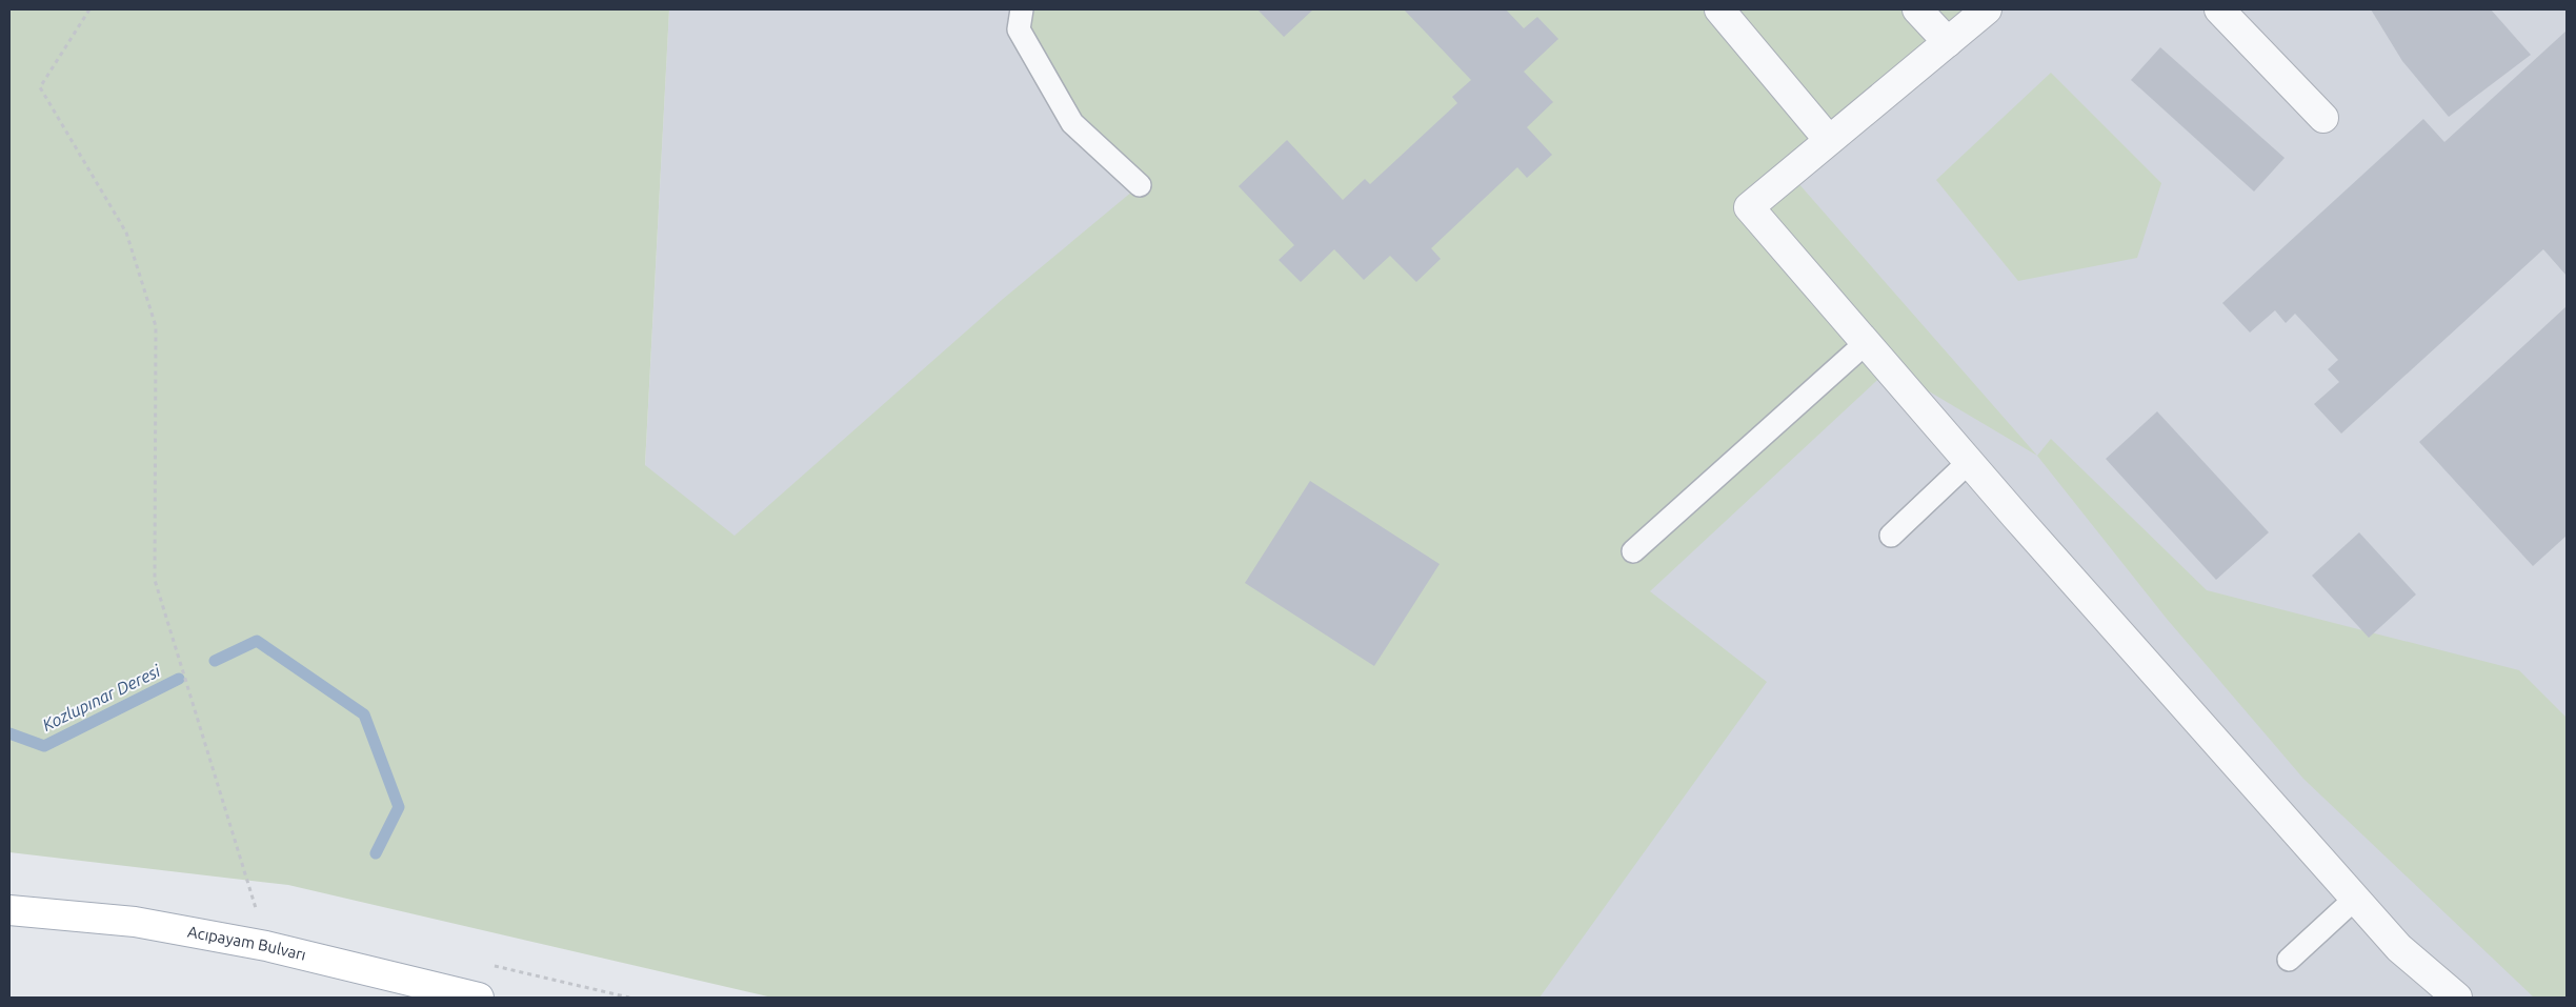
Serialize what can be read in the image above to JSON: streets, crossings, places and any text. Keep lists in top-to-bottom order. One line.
{"streets":{"main road":["Acıpayam Bulvarı"]},"water":["Kozlupınar Deresi"]}
